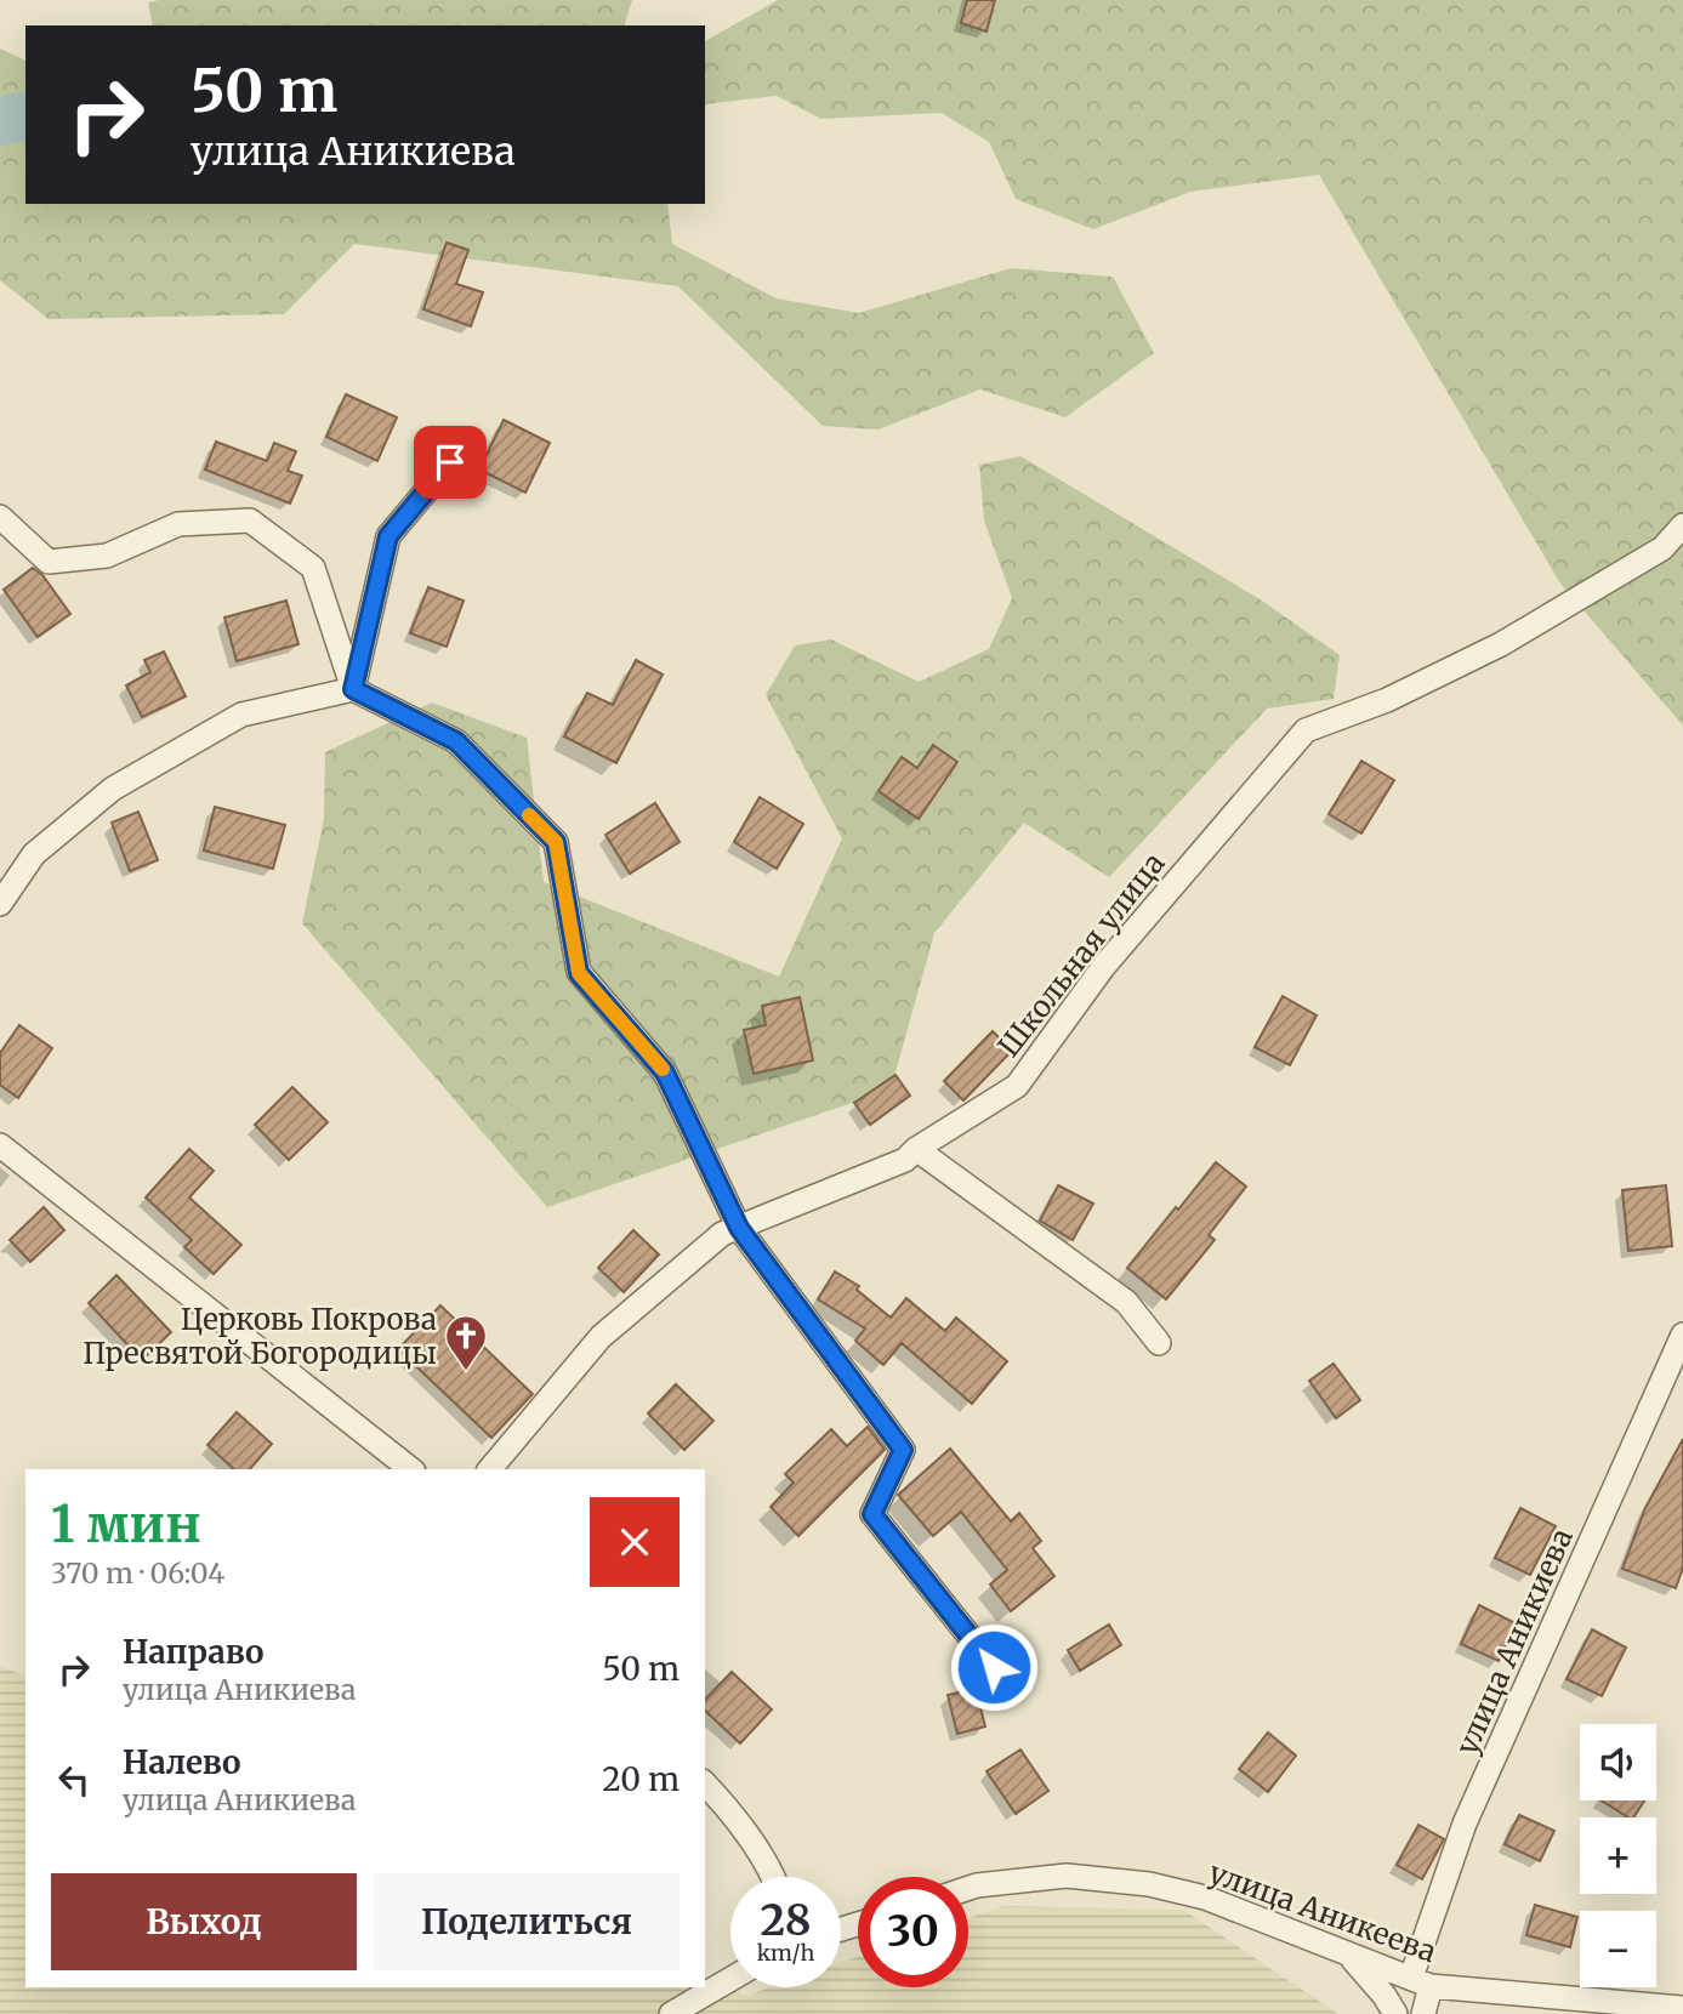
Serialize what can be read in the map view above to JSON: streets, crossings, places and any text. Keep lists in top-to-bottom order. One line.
{"streets":{"street":["Школьная улица","улица Аникиева","улица Аникеева"]},"crossings":[["улица Аникиева","улица Аникеева"]],"places":{"church":["Церковь Покрова Пресвятой Богородицы"]},"page":{"turn":["50 m","улица Аникиева"],"heading":["1 мин","370 m · 06:04"],"list":[{"name":"Направо","note":"улица Аникиева","value":"50 m"},{"name":"Налево","note":"улица Аникиева","value":"20 m"}],"map_buttons":["+","−"],"buttons":["Выход","Поделиться"],"speed":"28 km/h","limit":"30"}}
